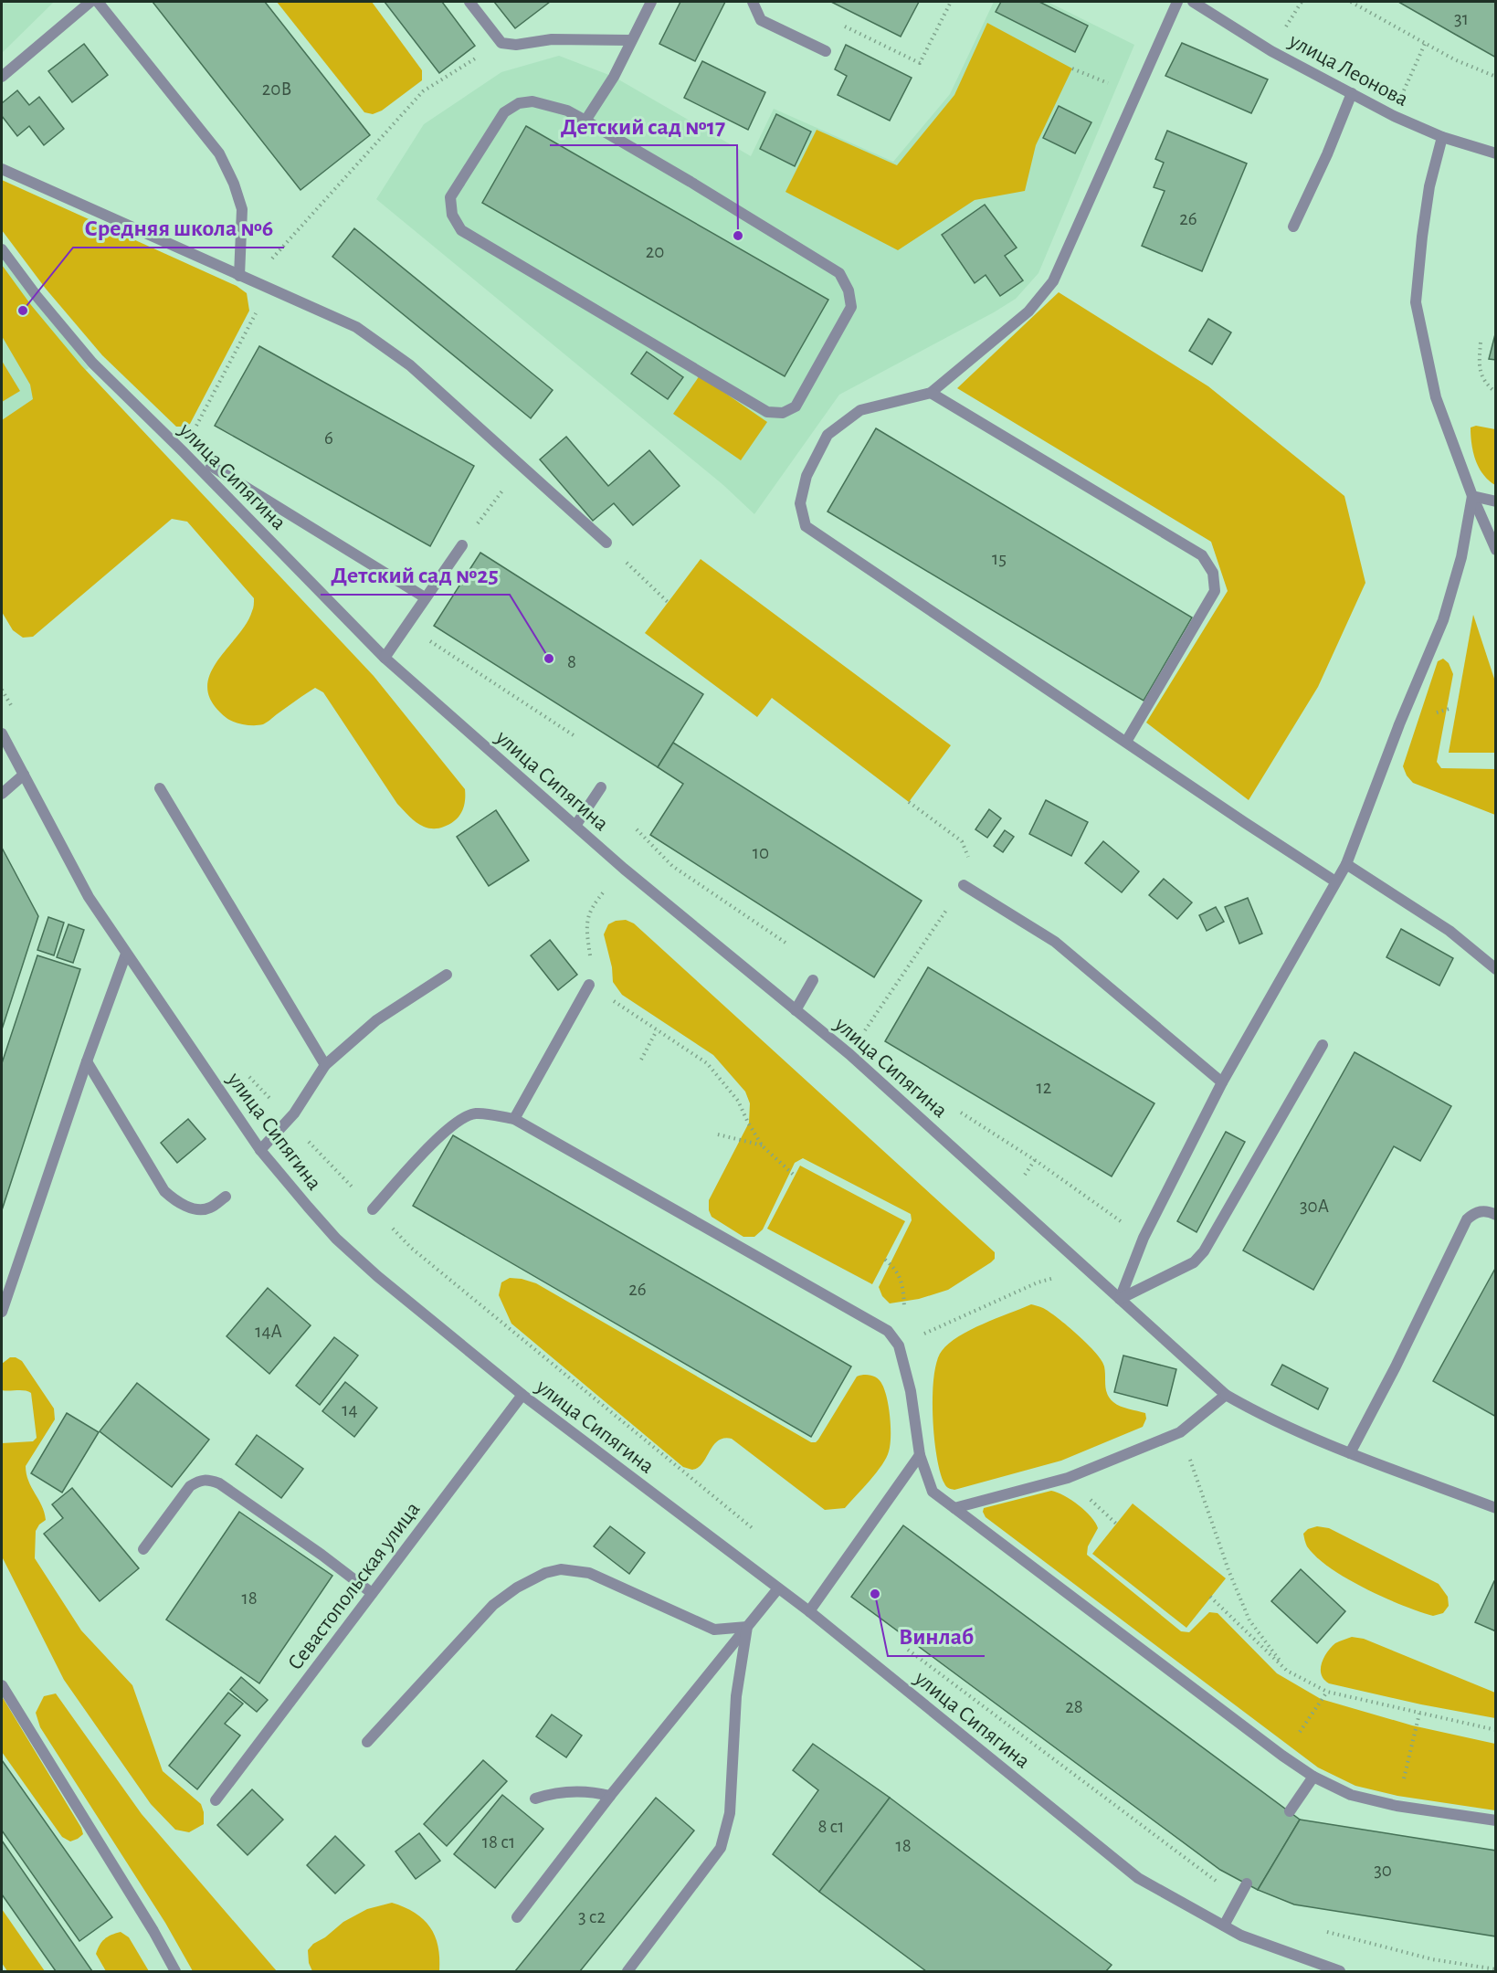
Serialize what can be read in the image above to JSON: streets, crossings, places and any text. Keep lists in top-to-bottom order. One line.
{"streets":{"street":["улица Леонова","улица Сипягина","Севастопольская улица"]},"crossings":[["улица Сипягина","Севастопольская улица"]],"places":["Детский сад №17","Средняя школа №6","Детский сад №25","Винлаб"],"house_numbers":["31","20В","26","20","6","15","8","10","12","30А","26","14А","14","18","28","8 с1","18 с1","18","30","3 с2"]}
